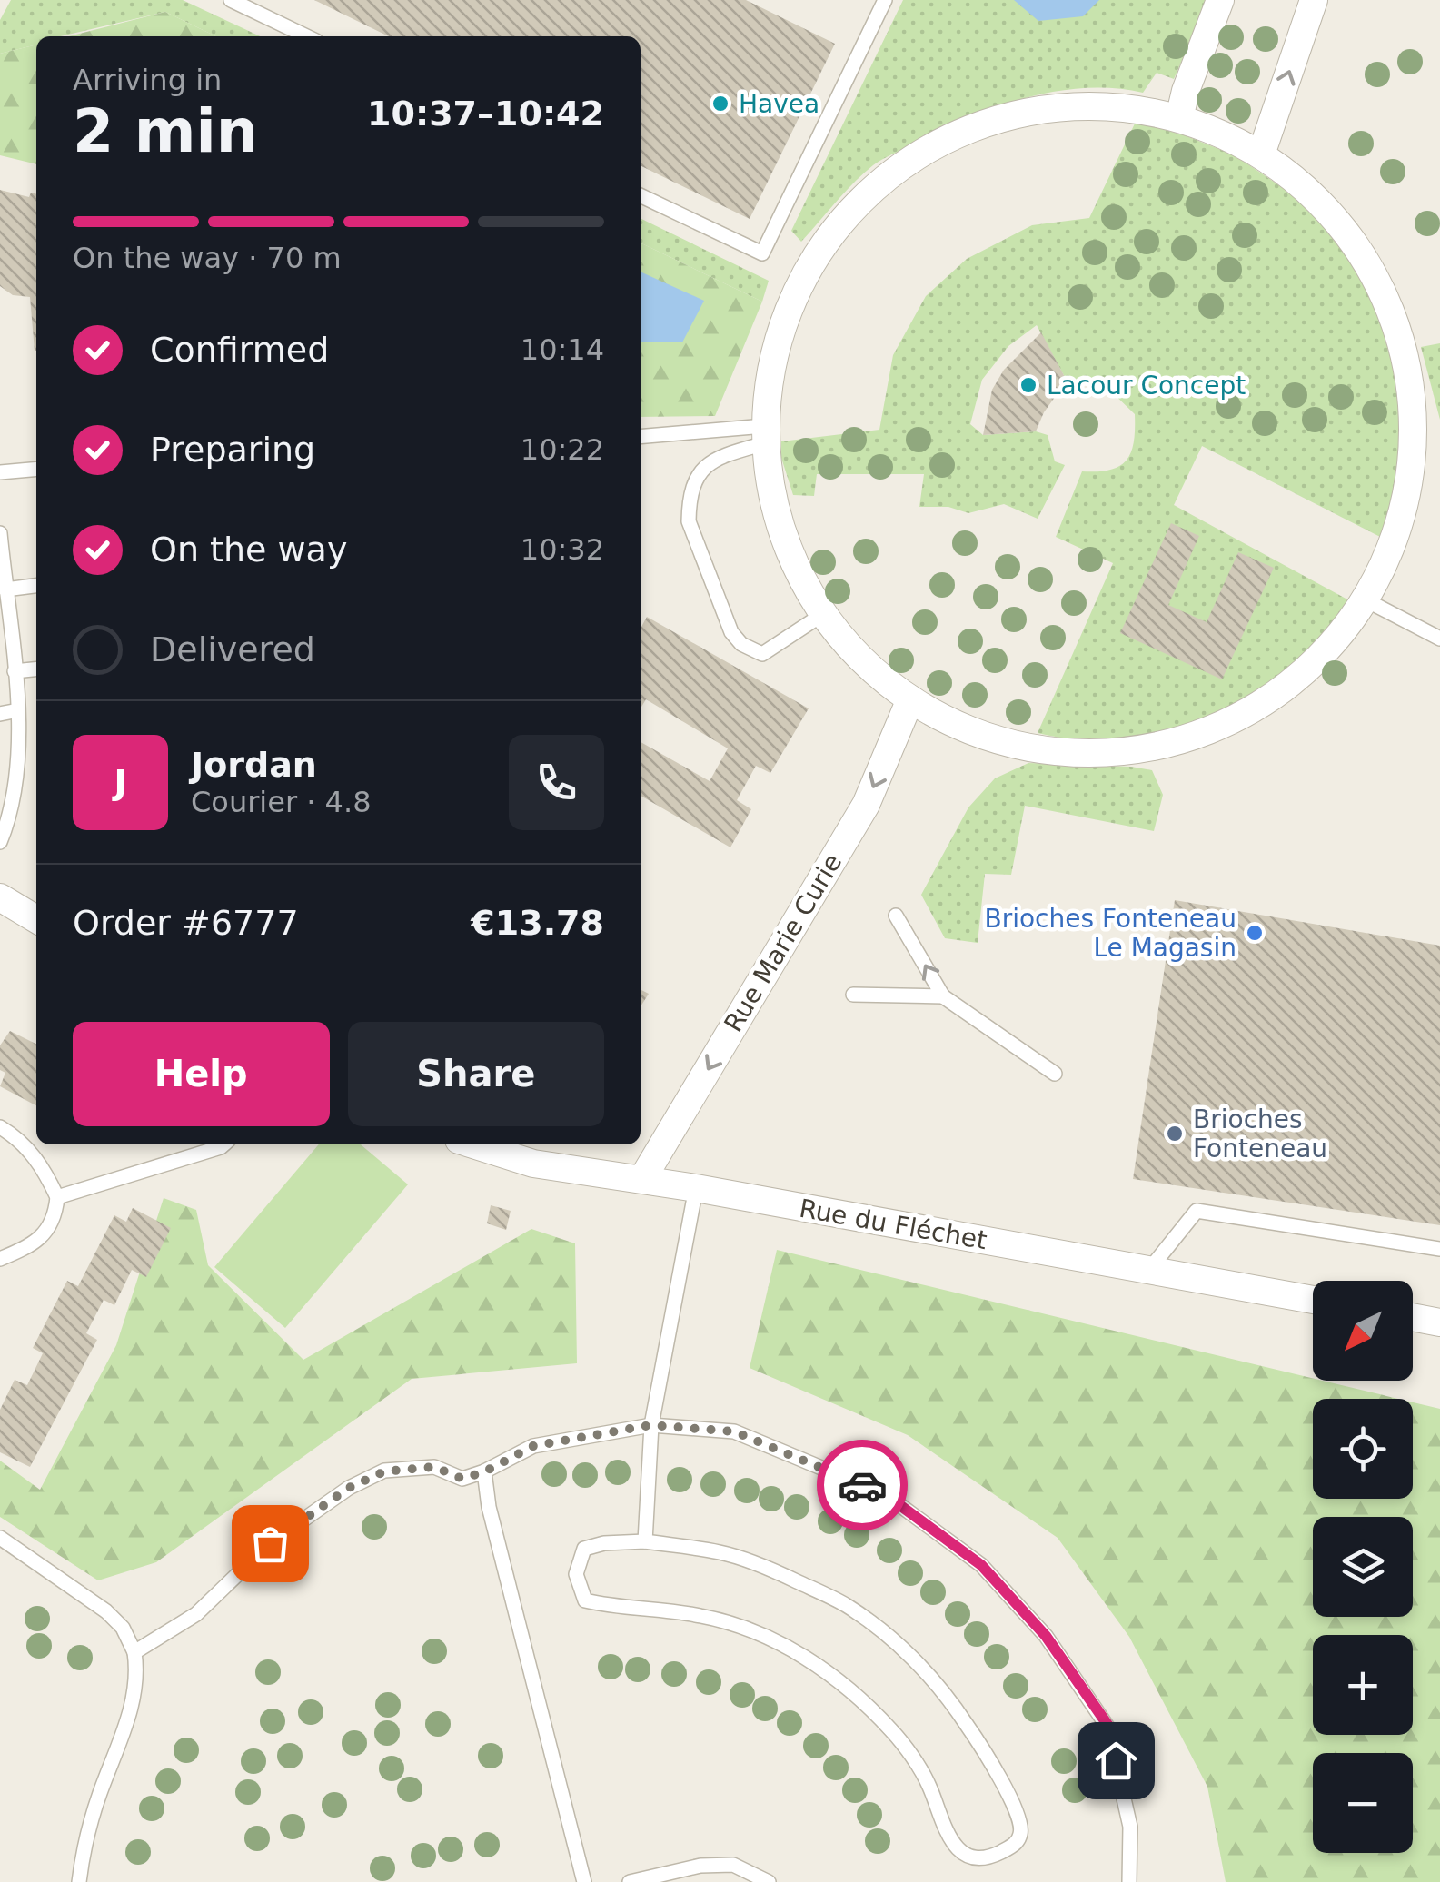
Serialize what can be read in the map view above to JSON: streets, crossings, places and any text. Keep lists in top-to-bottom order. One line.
{"streets":{"street":["Rue Marie Curie","Rue du Fléchet"]},"crossings":[["Rue Marie Curie","Rue du Fléchet"]],"one_way":["Rue Marie Curie"],"places":["Havea","Lacour Concept","Brioches Fonteneau Le Magasin","Brioches Fonteneau"],"north":"bottom left","page":{"heading":["2 min","Arriving in","10:37–10:42"],"panel":["Jordan","Courier · 4.8","Order #6777","€13.78"],"bar":"On the way · 70 m","list":[["Confirmed","10:14"],["Preparing","10:22"],["On the way","10:32"],"Delivered"],"round":"J","buttons":["Help","Share"],"map_buttons":["+","−"]}}
